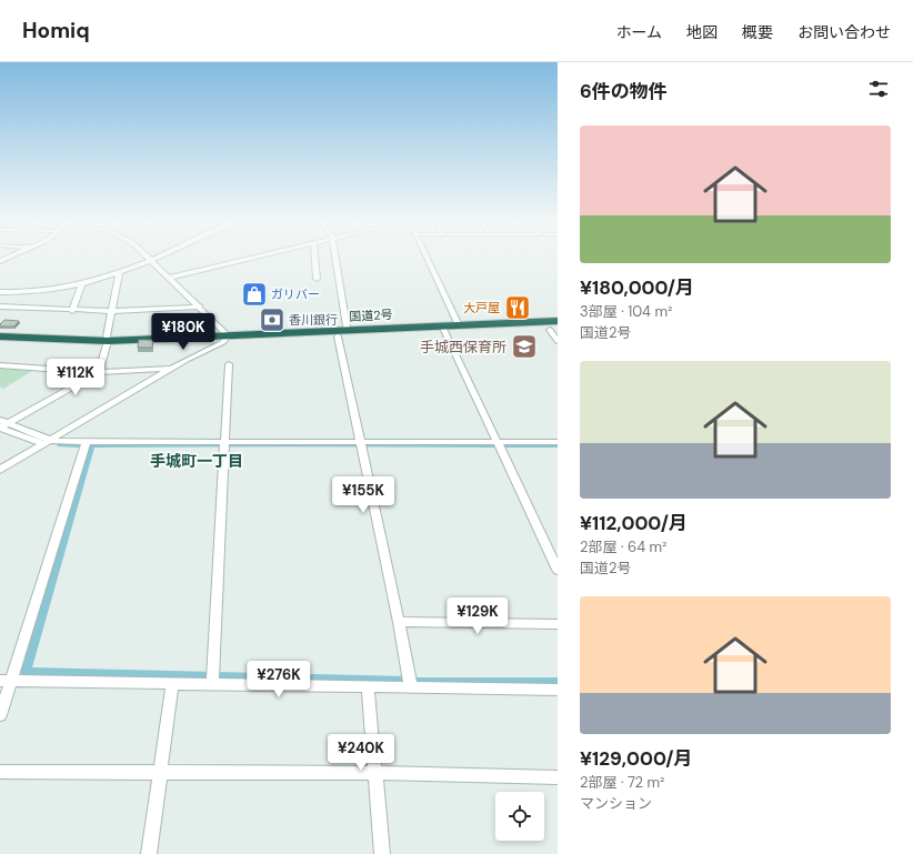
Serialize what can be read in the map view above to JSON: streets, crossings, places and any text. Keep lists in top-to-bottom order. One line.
{"streets":{"highway":["国道2号"]},"districts":["手城町一丁目"],"places":{"shop":["ガリバー"],"restaurant":["大戸屋"],"bank":["香川銀行"],"school or university":["手城西保育所"]},"page":{"header":"Homiq","nav":["ホーム","地図","概要","お問い合わせ"],"heading":"6件の物件","list":[{"name":"¥180,000/月","note":"3部屋 · 104 m² · 国道2号"},{"name":"¥112,000/月","note":"2部屋 · 64 m² · 国道2号"},{"name":"¥129,000/月","note":"2部屋 · 72 m² · マンション"}],"price":["¥180K","¥112K","¥155K","¥129K","¥276K","¥240K"]}}
